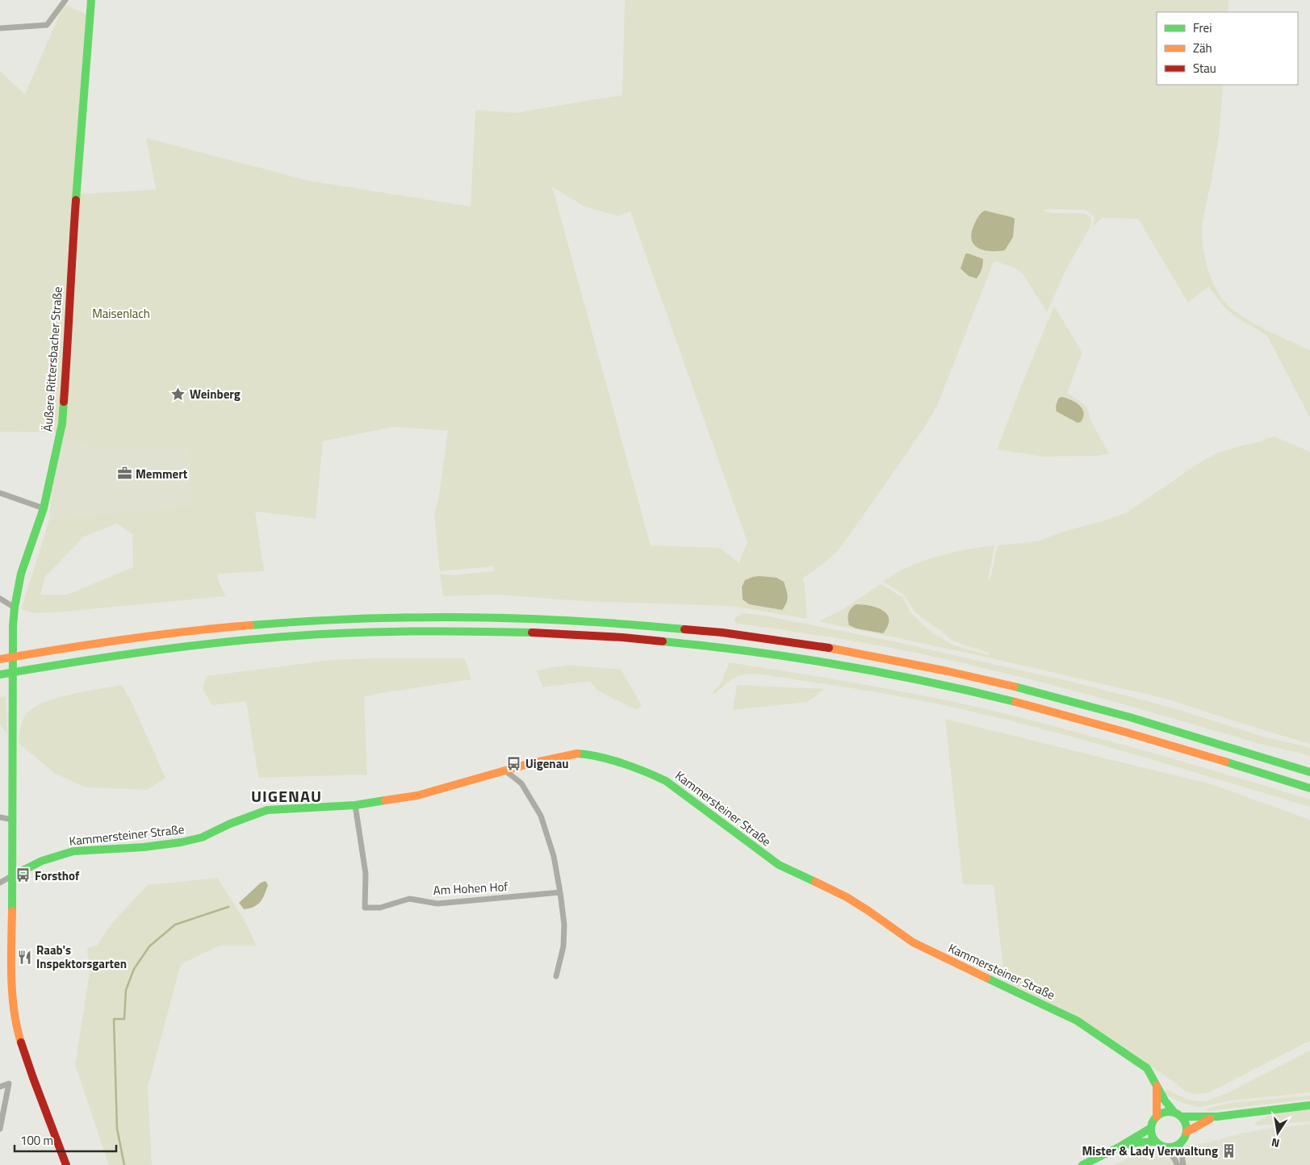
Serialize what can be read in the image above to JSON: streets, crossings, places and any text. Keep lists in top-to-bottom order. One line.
{"streets":{"main road":["Äußere Rittersbacher Straße","Kammersteiner Straße"],"street":["Am Hohen Hof"]},"crossings":[["Äußere Rittersbacher Straße","Kammersteiner Straße"],["Kammersteiner Straße","Am Hohen Hof"]],"districts":["UIGENAU"],"parks":["Maisenlach"],"places":{"place":["Weinberg"],"office":["Memmert"],"bus stop":["Uigenau","Forsthof"],"restaurant":["Raab's Inspektorsgarten"],"building":["Mister & Lady Verwaltung"]},"legend":["Frei","Zäh","Stau"],"scale_bar":"100 m","north":"bottom"}
